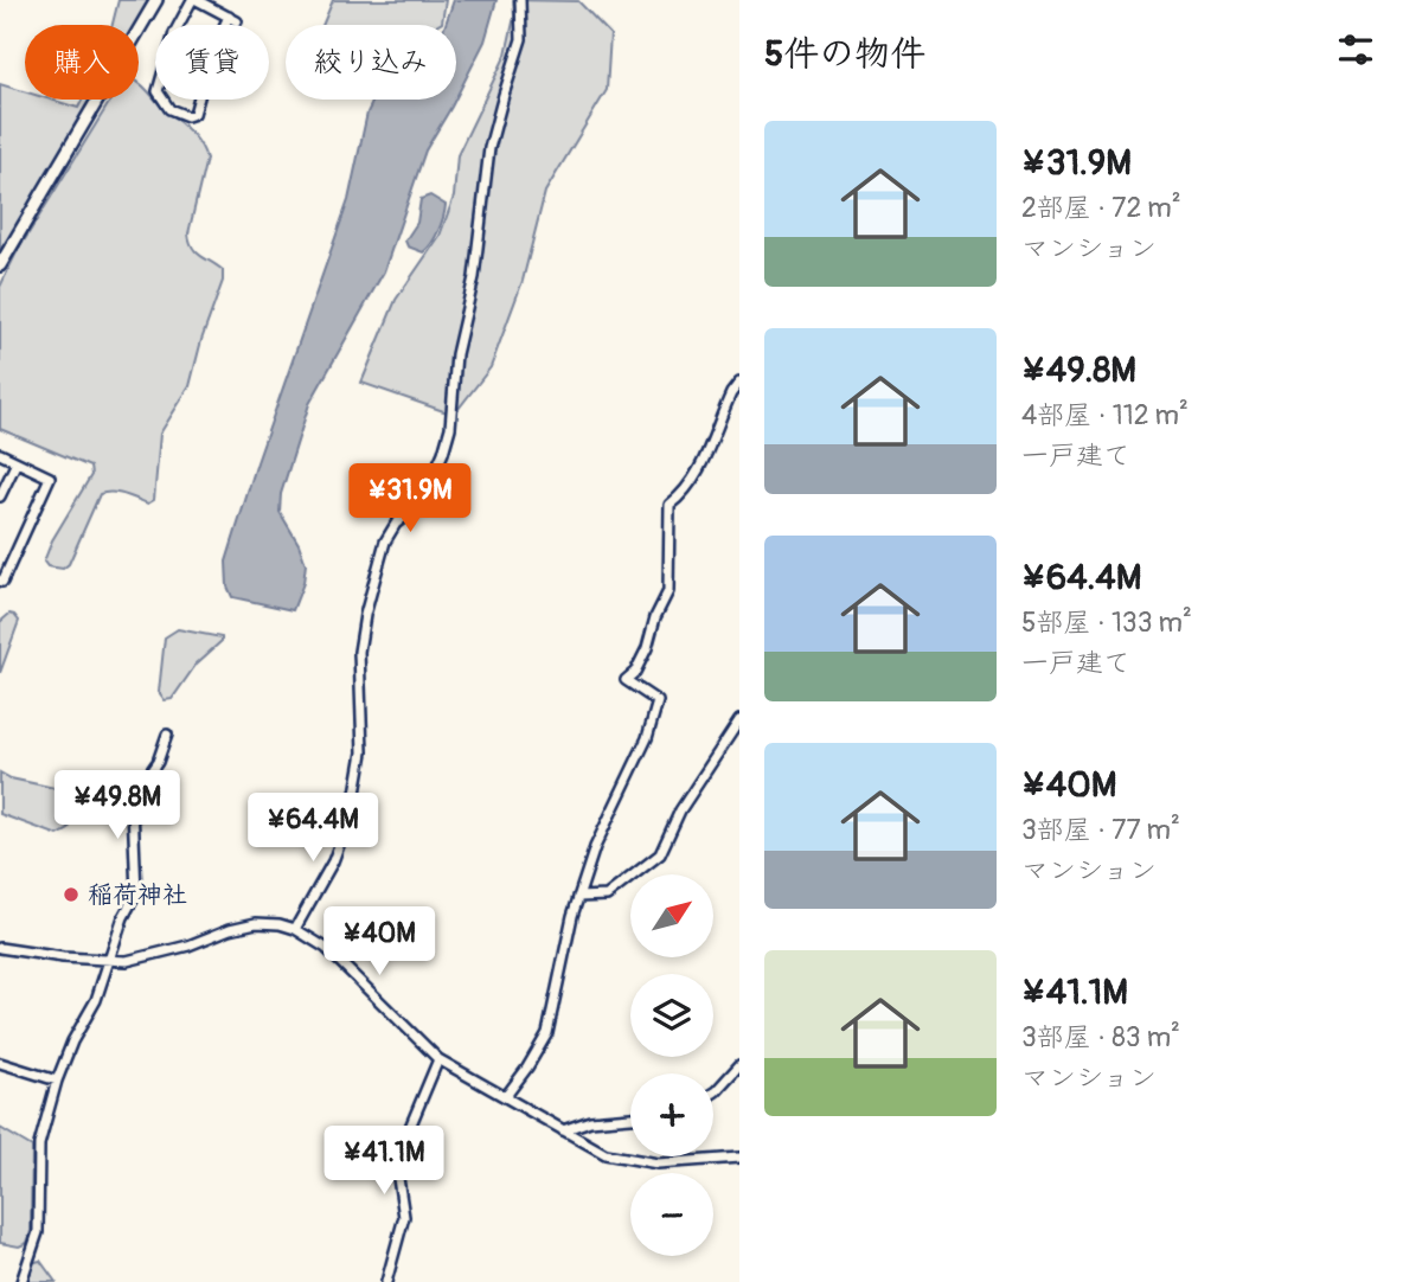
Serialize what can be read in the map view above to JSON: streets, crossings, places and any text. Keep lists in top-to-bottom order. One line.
{"places":["稲荷神社"],"north":"top right","page":{"heading":"5件の物件","chip":["購入","賃貸","絞り込み"],"list":[{"name":"¥31.9M","note":"2部屋 · 72 m² · マンション"},{"name":"¥49.8M","note":"4部屋 · 112 m² · 一戸建て"},{"name":"¥64.4M","note":"5部屋 · 133 m² · 一戸建て"},{"name":"¥40M","note":"3部屋 · 77 m² · マンション"},{"name":"¥41.1M","note":"3部屋 · 83 m² · マンション"}],"price":["¥31.9M","¥49.8M","¥64.4M","¥40M","¥41.1M"],"map_buttons":["+","−"]}}
